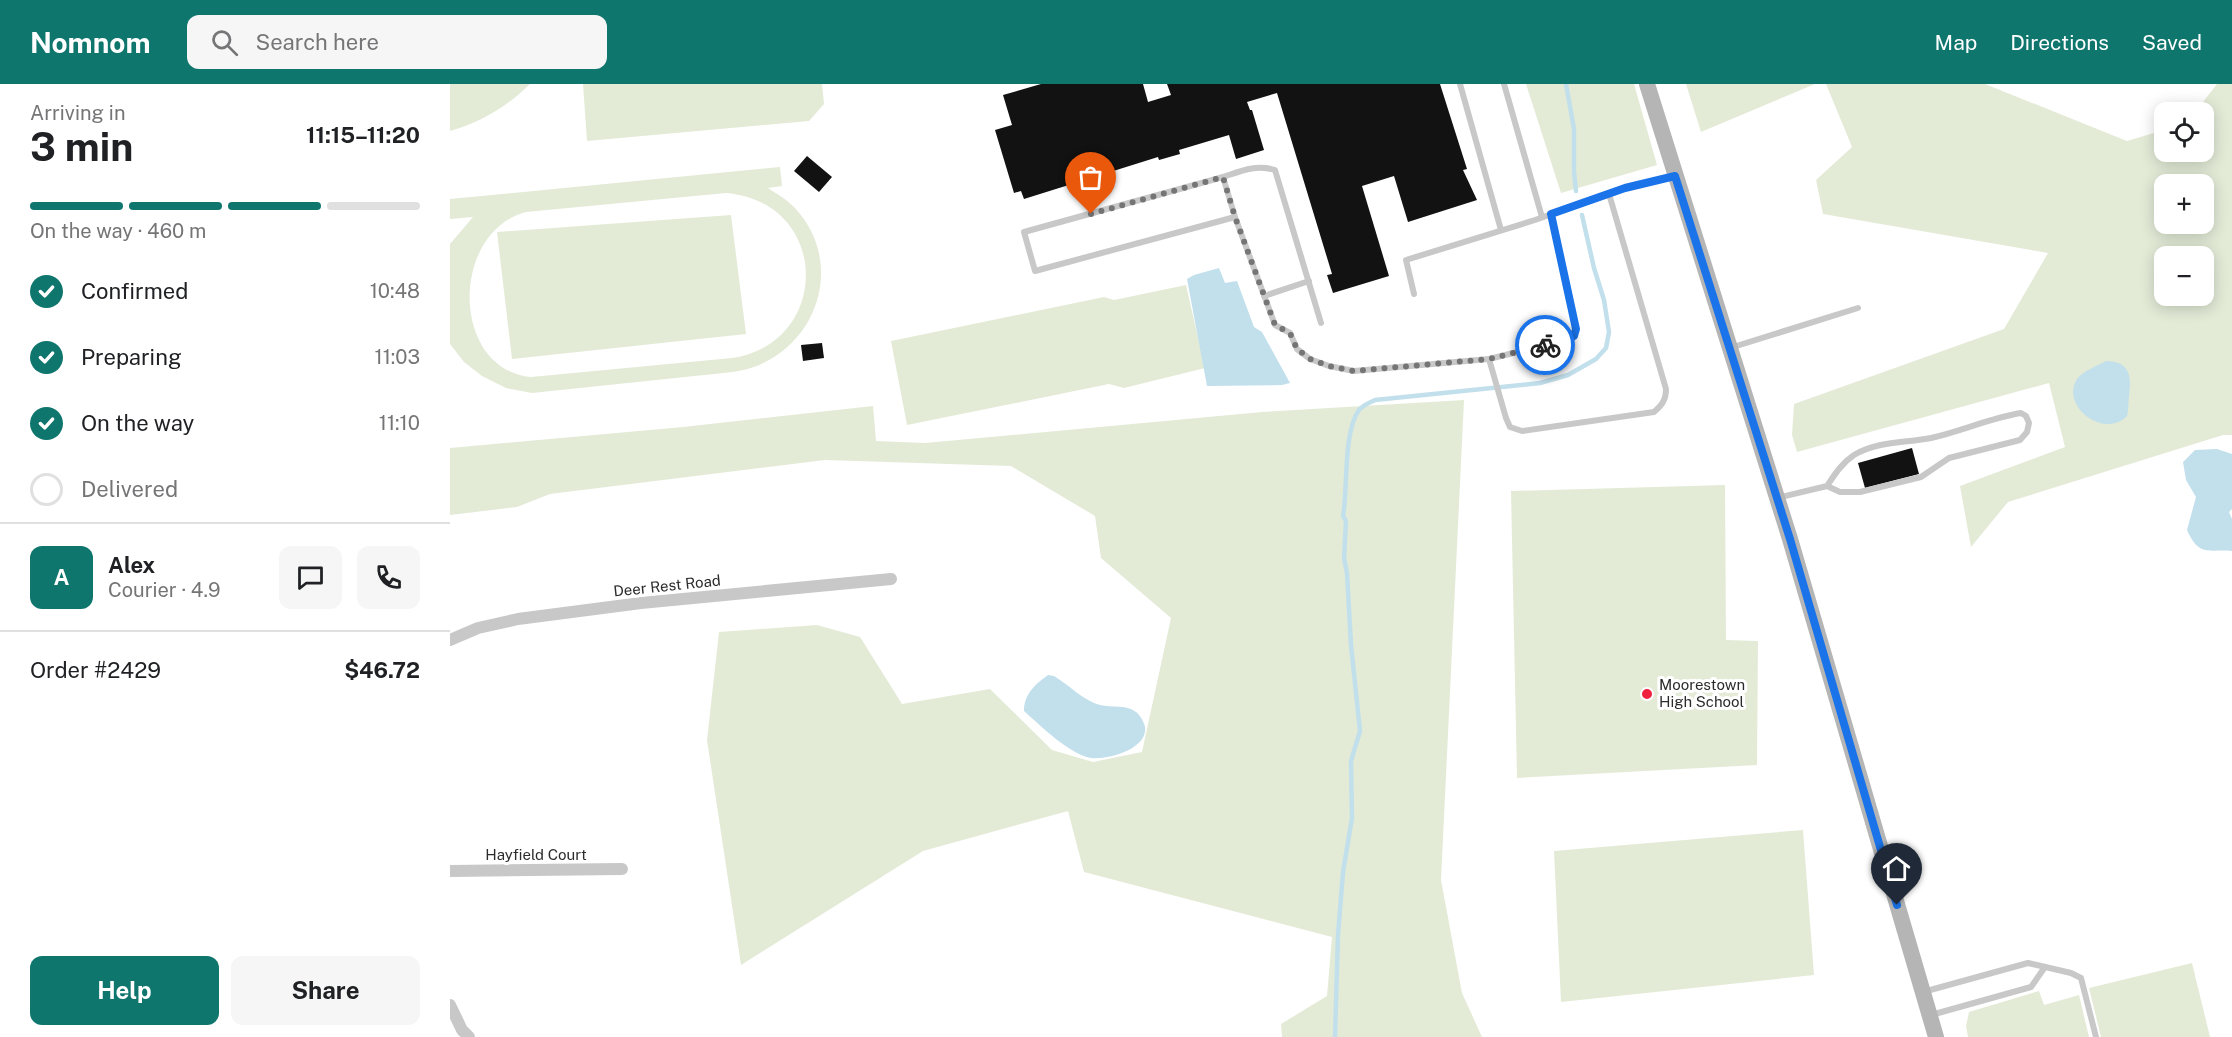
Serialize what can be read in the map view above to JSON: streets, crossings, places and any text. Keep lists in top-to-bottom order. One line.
{"streets":{"street":["Deer Rest Road","Hayfield Court"]},"places":["Moorestown High School"],"page":{"header":"Nomnom","search":"Search here","nav":["Map","Directions","Saved"],"heading":["3 min","Arriving in","11:15–11:20"],"panel":["Alex","Courier · 4.9","Order #2429","$46.72"],"map_buttons":["+","−"],"bar":"On the way · 460 m","list":[["Confirmed","10:48"],["Preparing","11:03"],["On the way","11:10"],"Delivered"],"round":"A","buttons":["Help","Share"]}}
